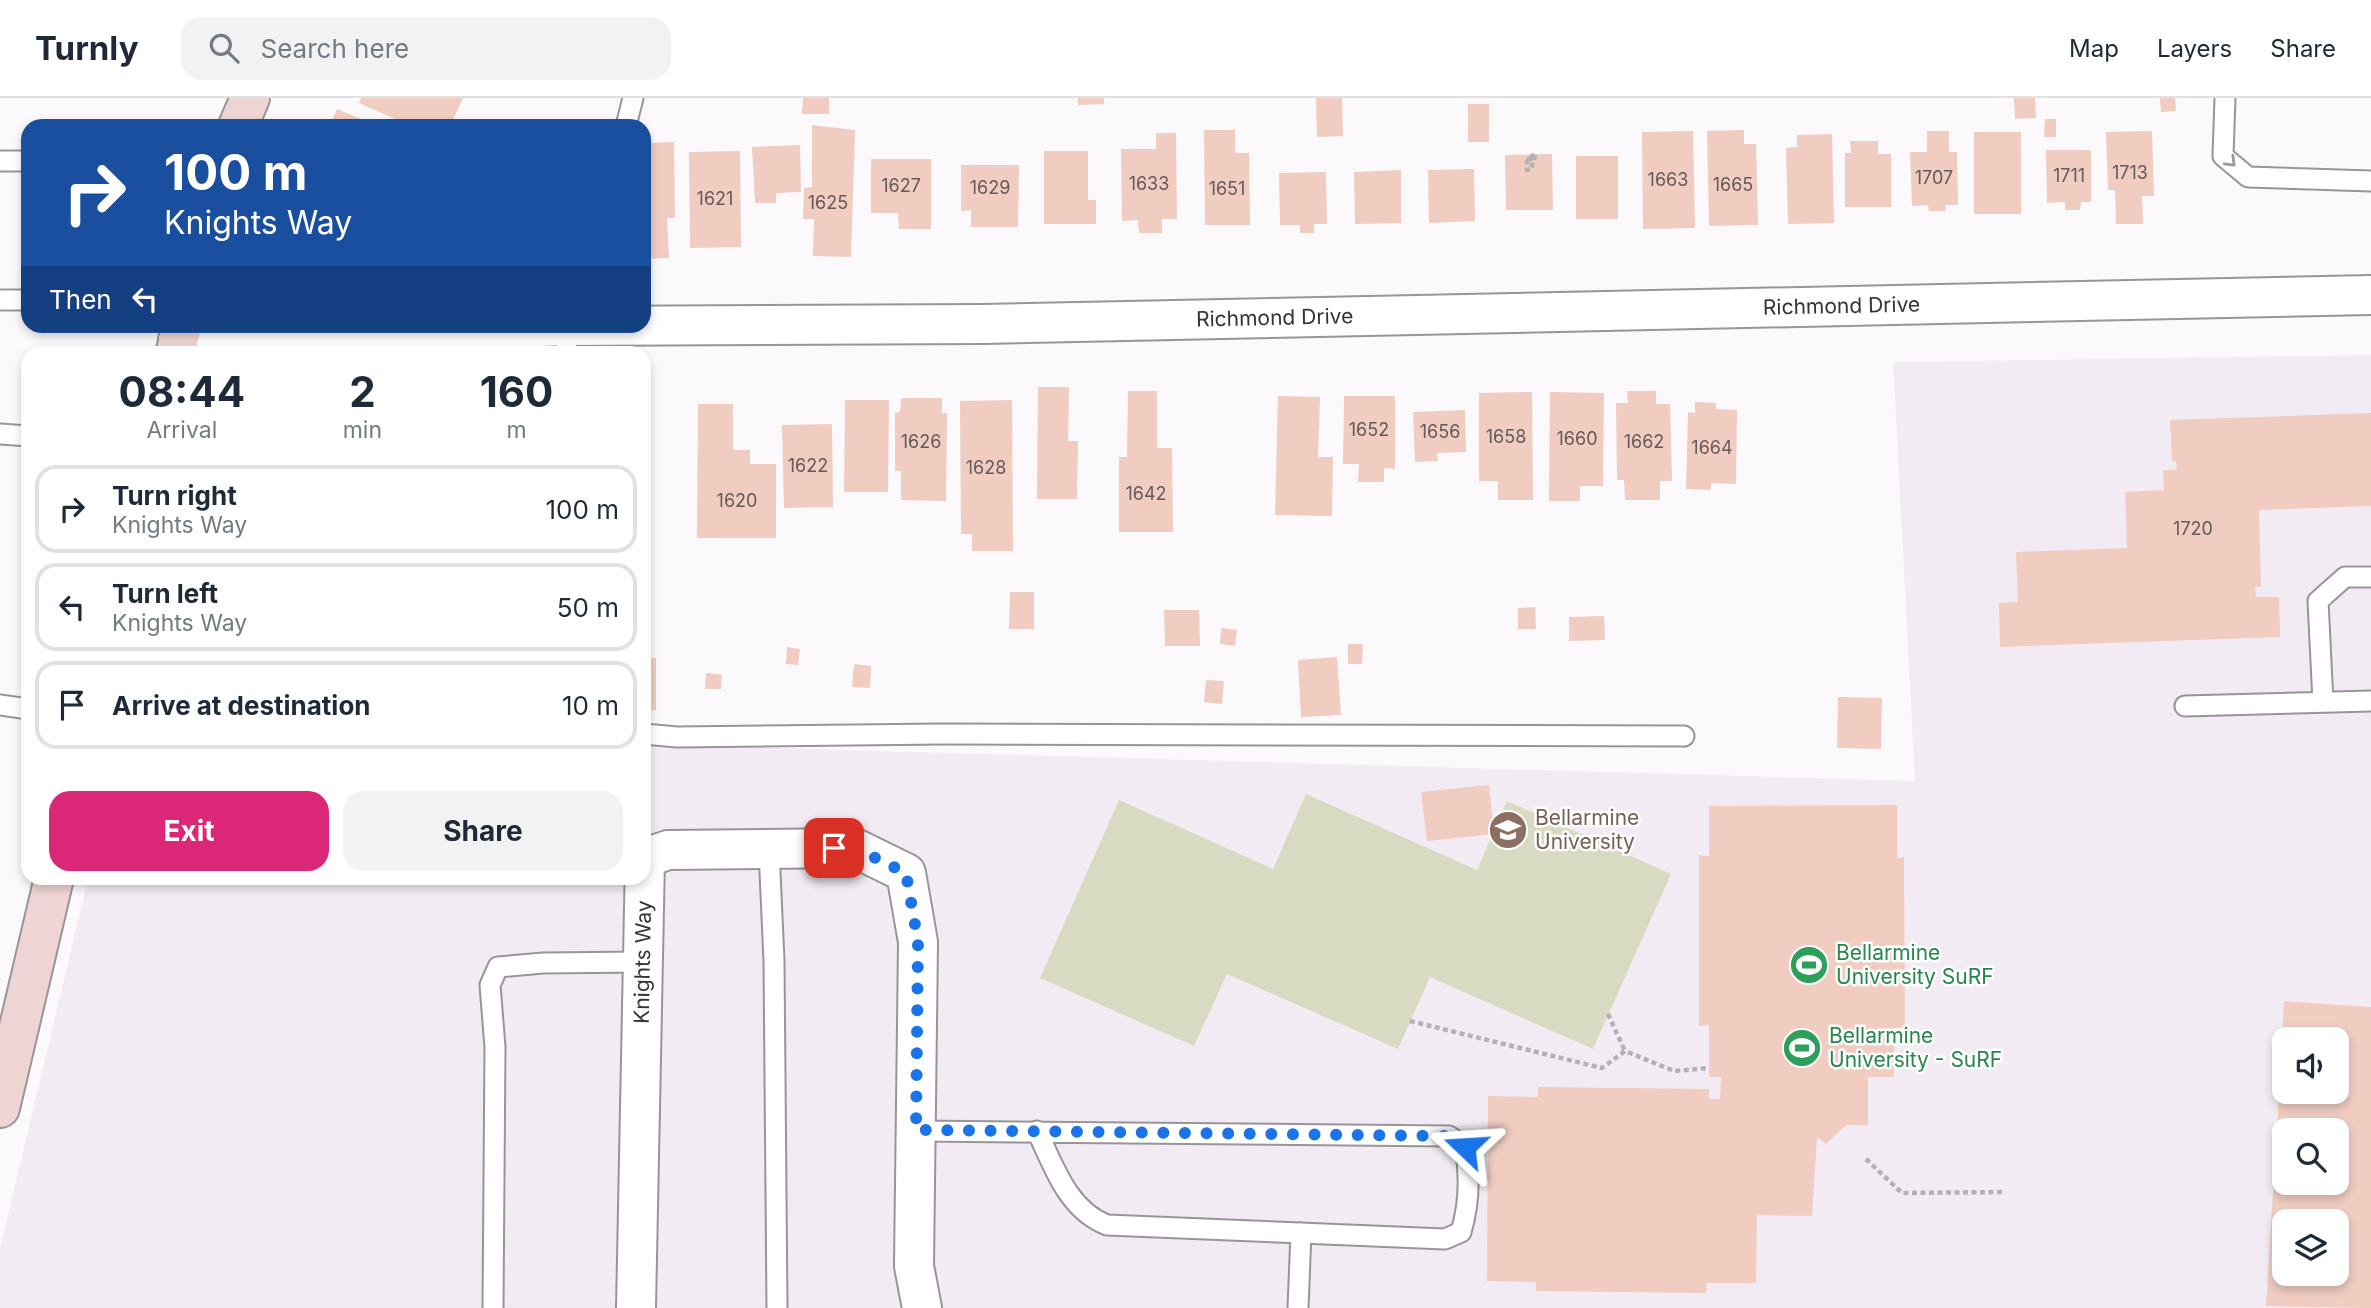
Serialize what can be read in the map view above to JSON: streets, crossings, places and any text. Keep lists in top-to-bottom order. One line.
{"streets":{"street":["Richmond Drive","Knights Way"]},"places":{"school or university":["Bellarmine University"],"sports":["Bellarmine University SuRF","Bellarmine University - SuRF"]},"house_numbers":["1713","1711","1707","1663","1633","1665","1627","1629","1651","1621","1625","1652","1656","1658","1660","1626","1662","1664","1622","1628","1642","1620","1720"],"page":{"header":"Turnly","search":"Search here","nav":["Map","Layers","Share"],"turn":["100 m","Knights Way"],"then":"Then","eta":["08:44","Arrival","2","min","160","m"],"list":[{"name":"Turn right","note":"Knights Way","value":"100 m"},{"name":"Turn left","note":"Knights Way","value":"50 m"},{"name":"Arrive at destination","value":"10 m"}],"buttons":["Exit","Share"]}}
